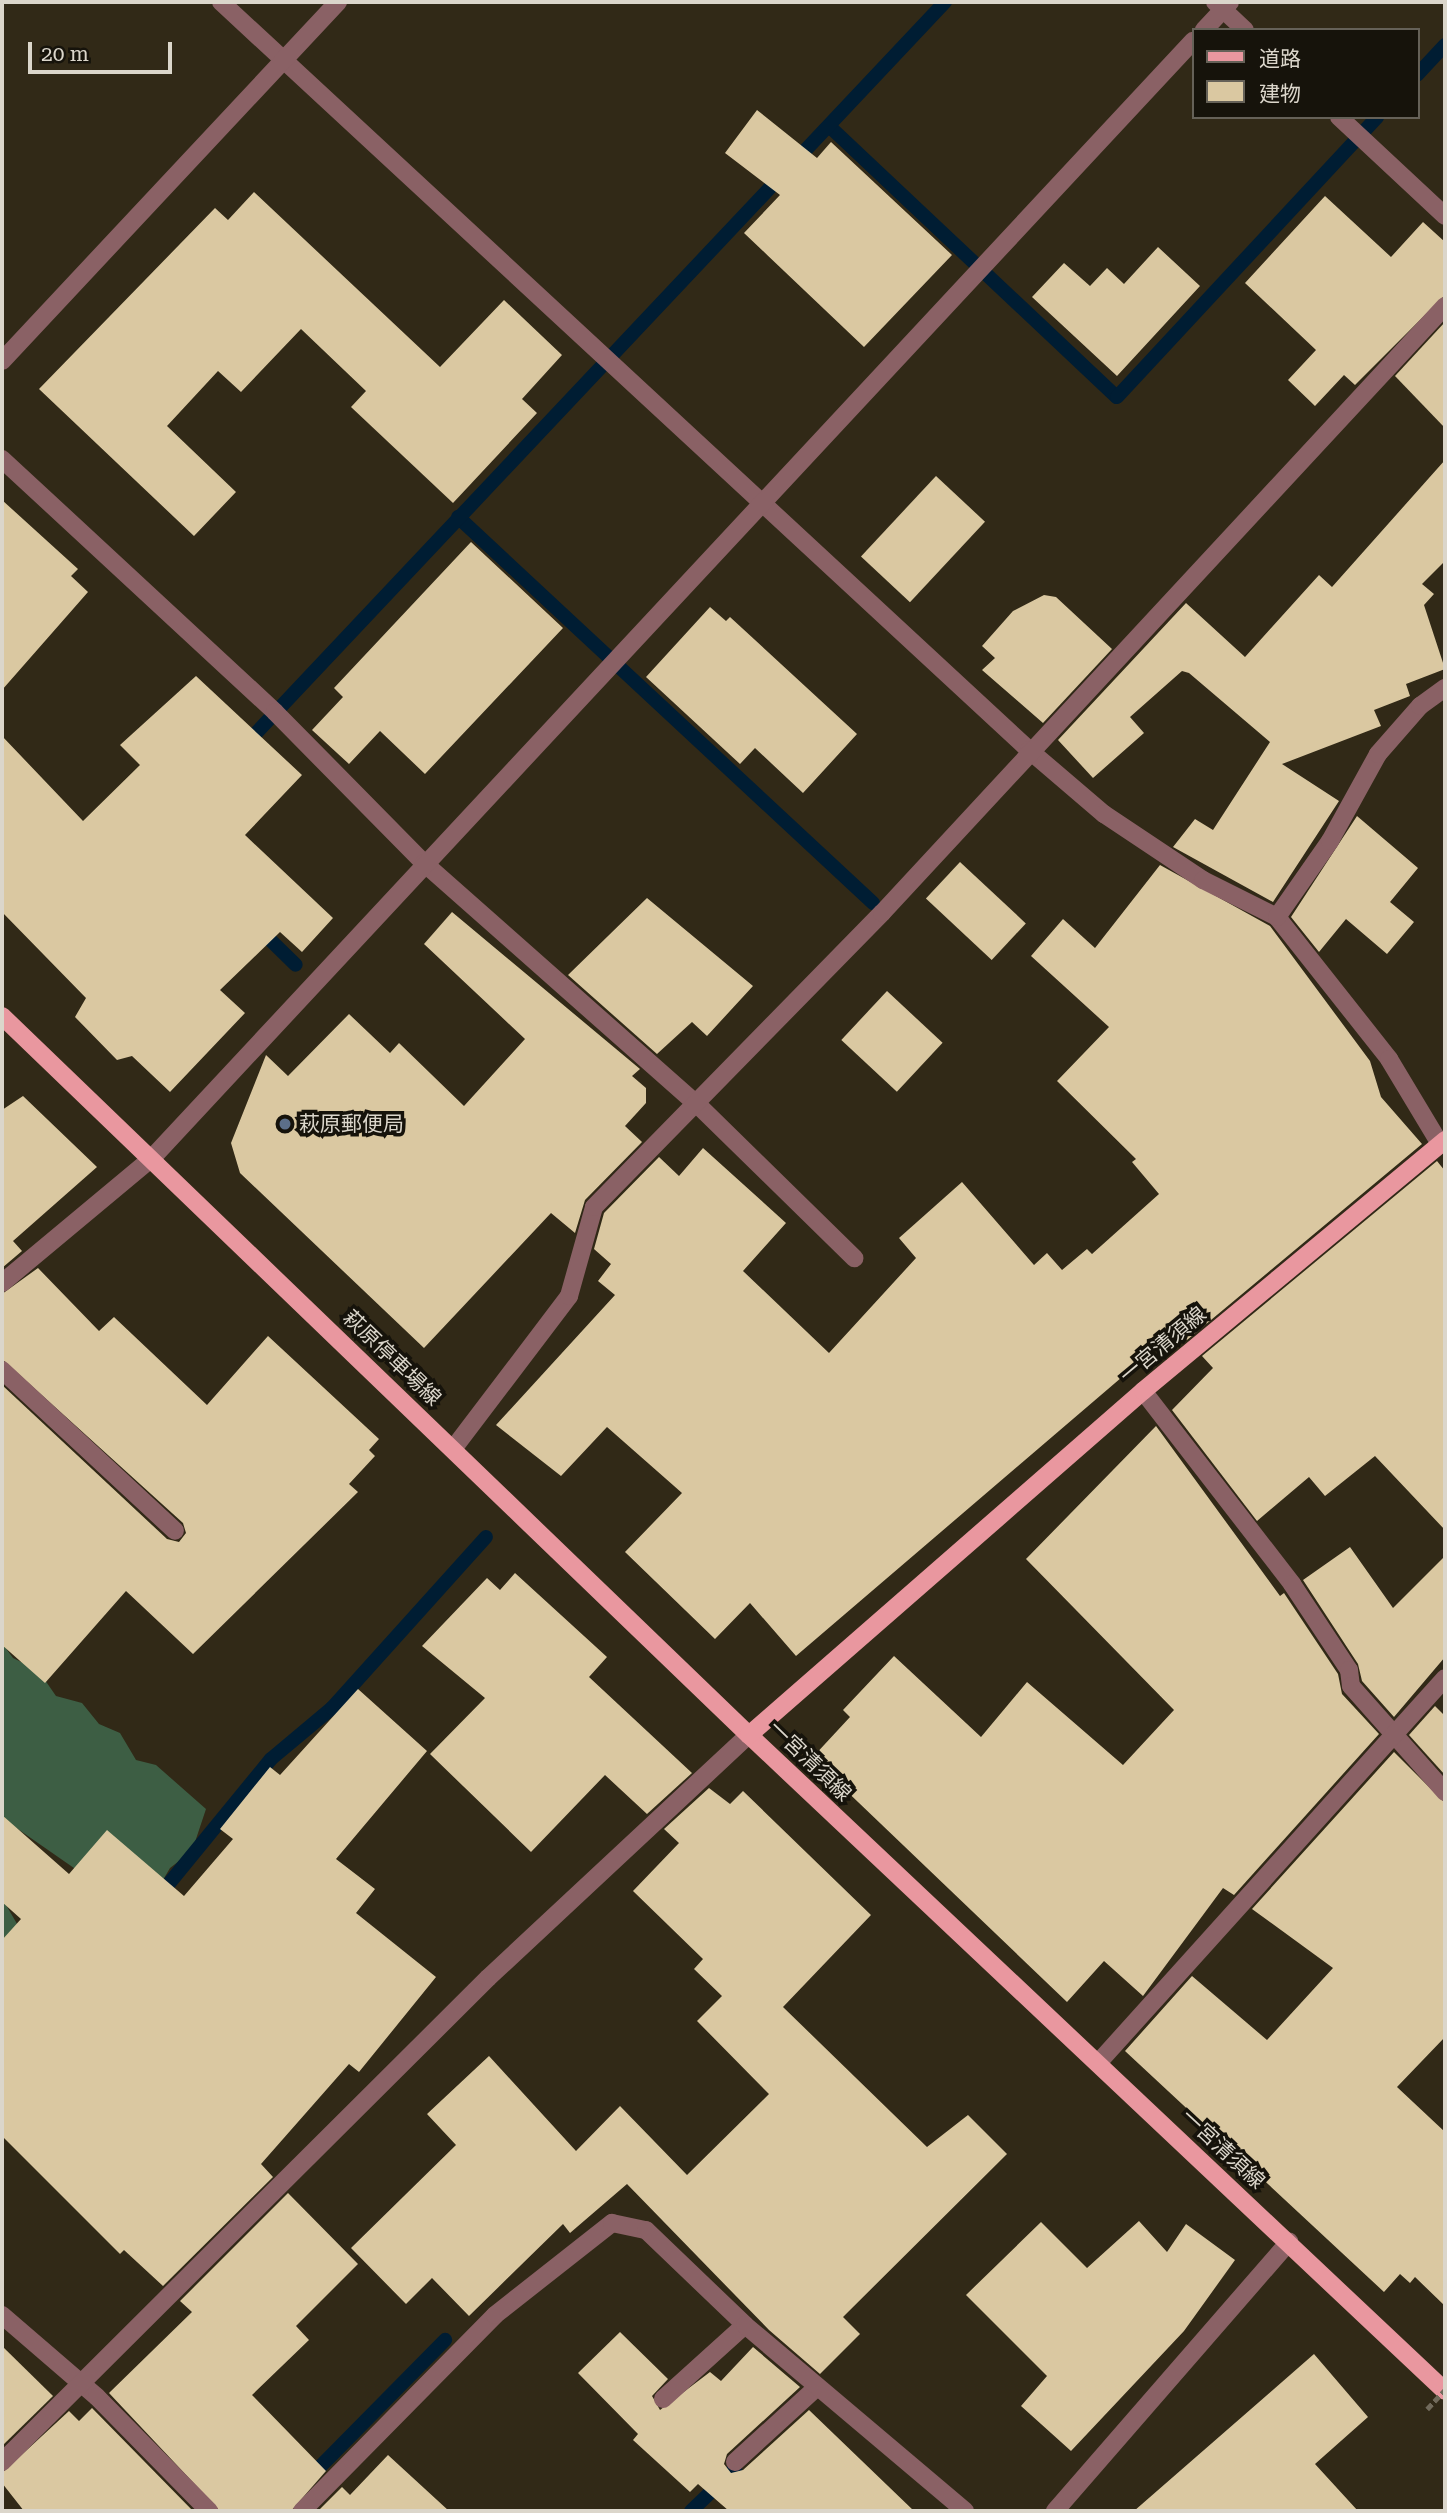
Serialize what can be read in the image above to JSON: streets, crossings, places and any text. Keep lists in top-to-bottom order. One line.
{"streets":{"main road":["一宮清須線","萩原停車場線"]},"crossings":[["一宮清須線","萩原停車場線"]],"places":["萩原郵便局"],"legend":["道路","建物"],"scale_bar":"20 m"}
